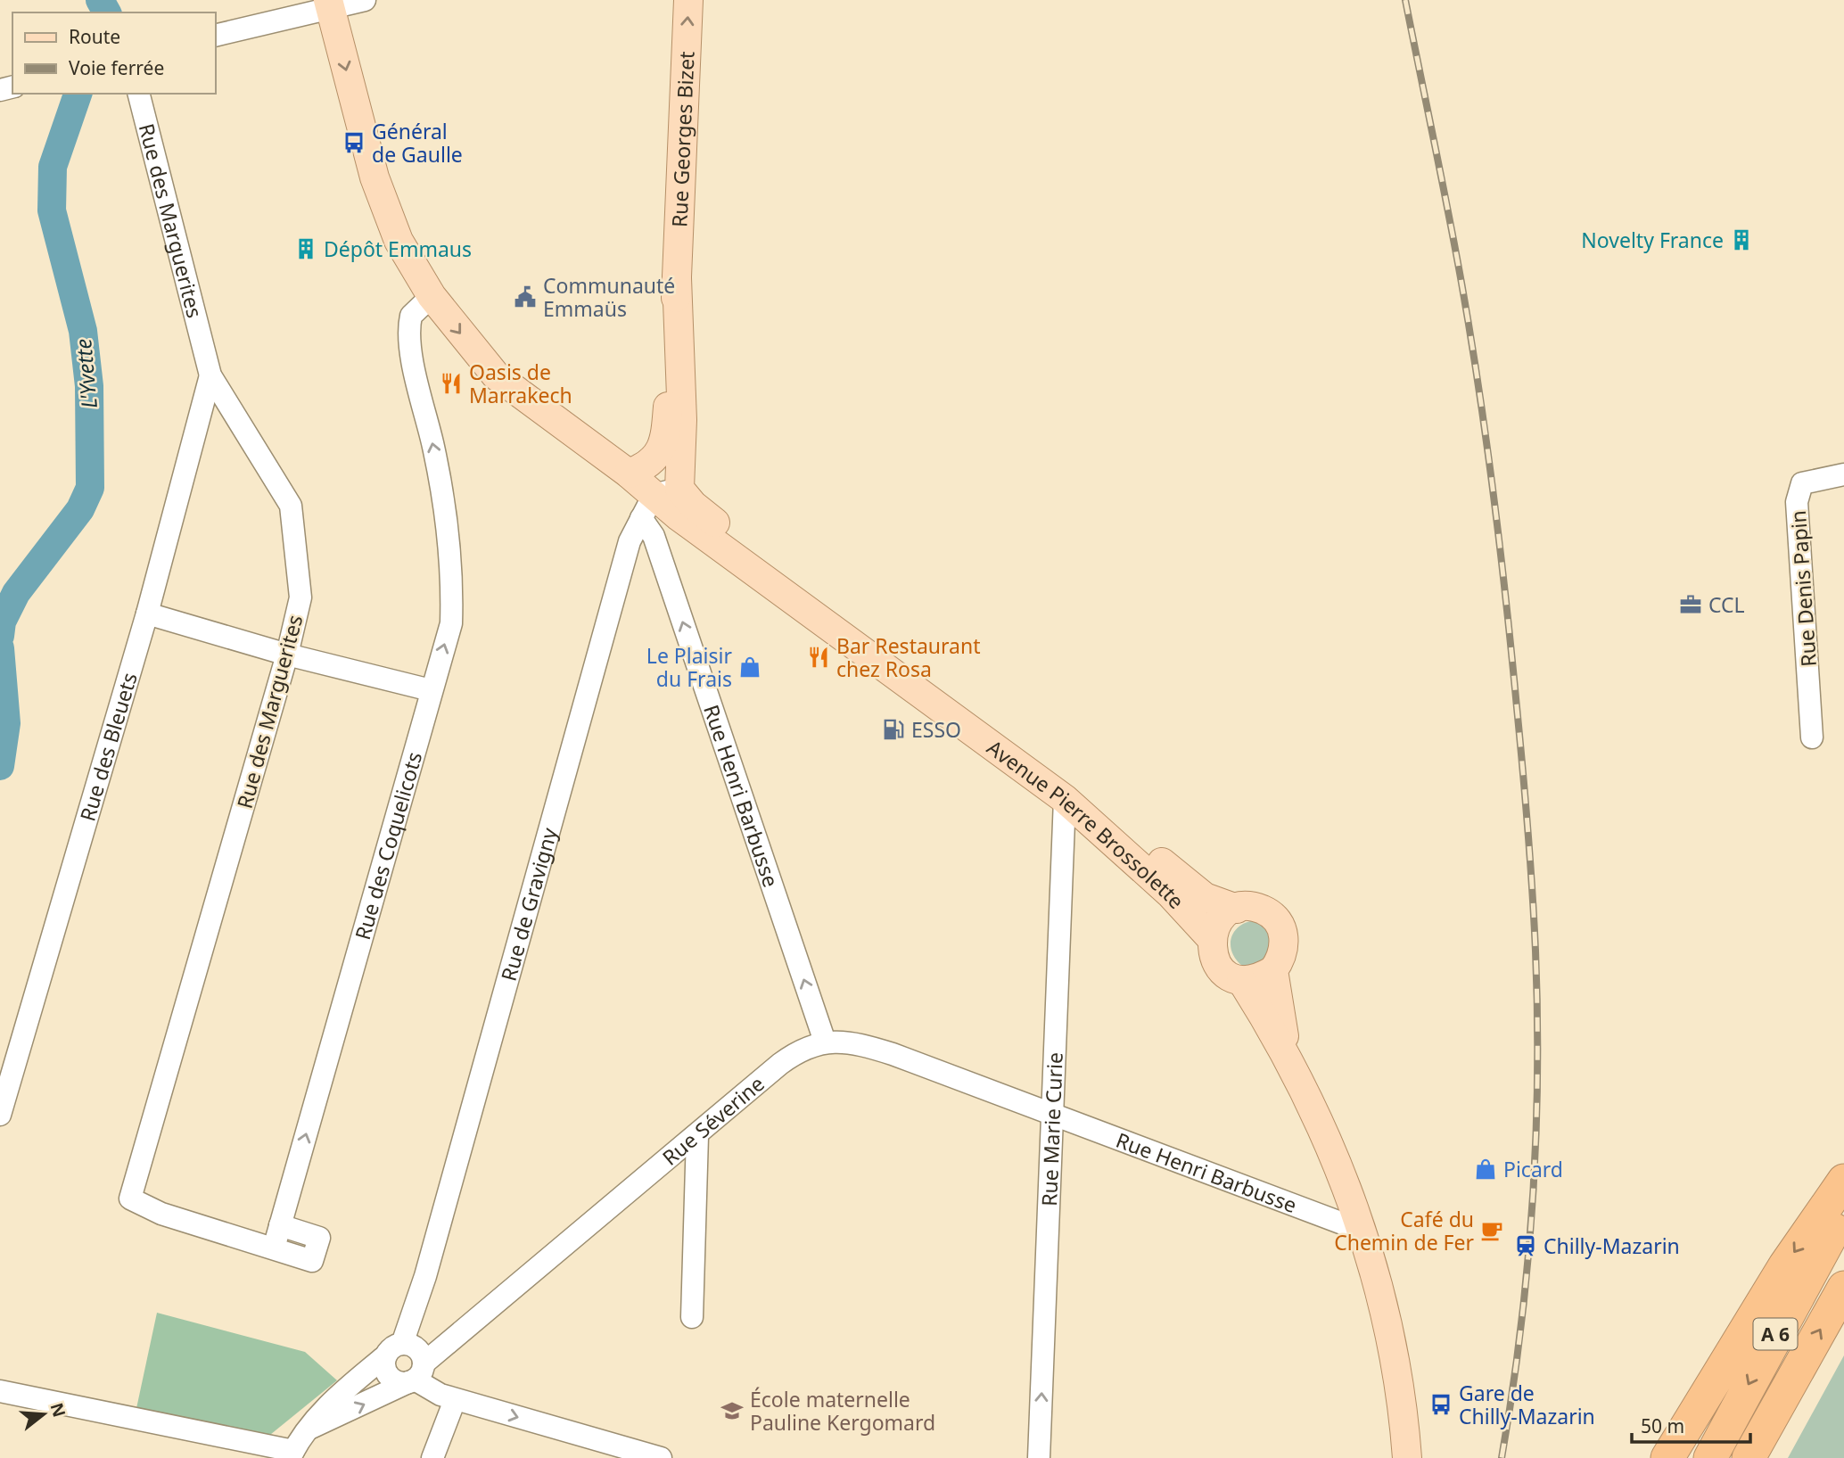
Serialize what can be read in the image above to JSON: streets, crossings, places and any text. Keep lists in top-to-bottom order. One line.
{"streets":{"highway":["A 6"],"main road":["Rue Georges Bizet","Avenue Pierre Brossolette"],"street":["Rue des Marguerites","Rue Denis Papin","Rue des Bleuets","Rue Henri Barbusse","Rue des Coquelicots","Rue de Gravigny","Rue Séverine","Rue Marie Curie"]},"crossings":[["Rue Georges Bizet","Rue Henri Barbusse"],["Rue Georges Bizet","Avenue Pierre Brossolette"],["Rue Georges Bizet","Rue de Gravigny"],["Rue des Marguerites","Rue des Bleuets"],["Rue des Marguerites","Rue des Coquelicots"],["Rue Henri Barbusse","Avenue Pierre Brossolette"],["Rue Henri Barbusse","Rue de Gravigny"],["Rue Henri Barbusse","Rue Séverine"],["Rue Henri Barbusse","Rue Marie Curie"],["Avenue Pierre Brossolette","Rue de Gravigny"],["Avenue Pierre Brossolette","Rue Marie Curie"],["Rue Séverine","Rue Marie Curie"]],"one_way":["Rue Georges Bizet","Rue Henri Barbusse","Rue des Coquelicots","Rue Marie Curie"],"water":["L'Yvette"],"places":{"bus stop":["Général de Gaulle","Gare de Chilly-Mazarin"],"building":["Novelty France","Dépôt Emmaus"],"public building":["Communauté Emmaüs"],"restaurant":["Oasis de Marrakech","Bar Restaurant chez Rosa"],"office":["CCL"],"shop":["Le Plaisir du Frais","Picard"],"fuel station":["ESSO"],"cafe":["Café du Chemin de Fer"],"station":["Chilly-Mazarin"],"school or university":["École maternelle Pauline Kergomard"]},"legend":["Route","Voie ferrée"],"scale_bar":"50 m","north":"right"}
